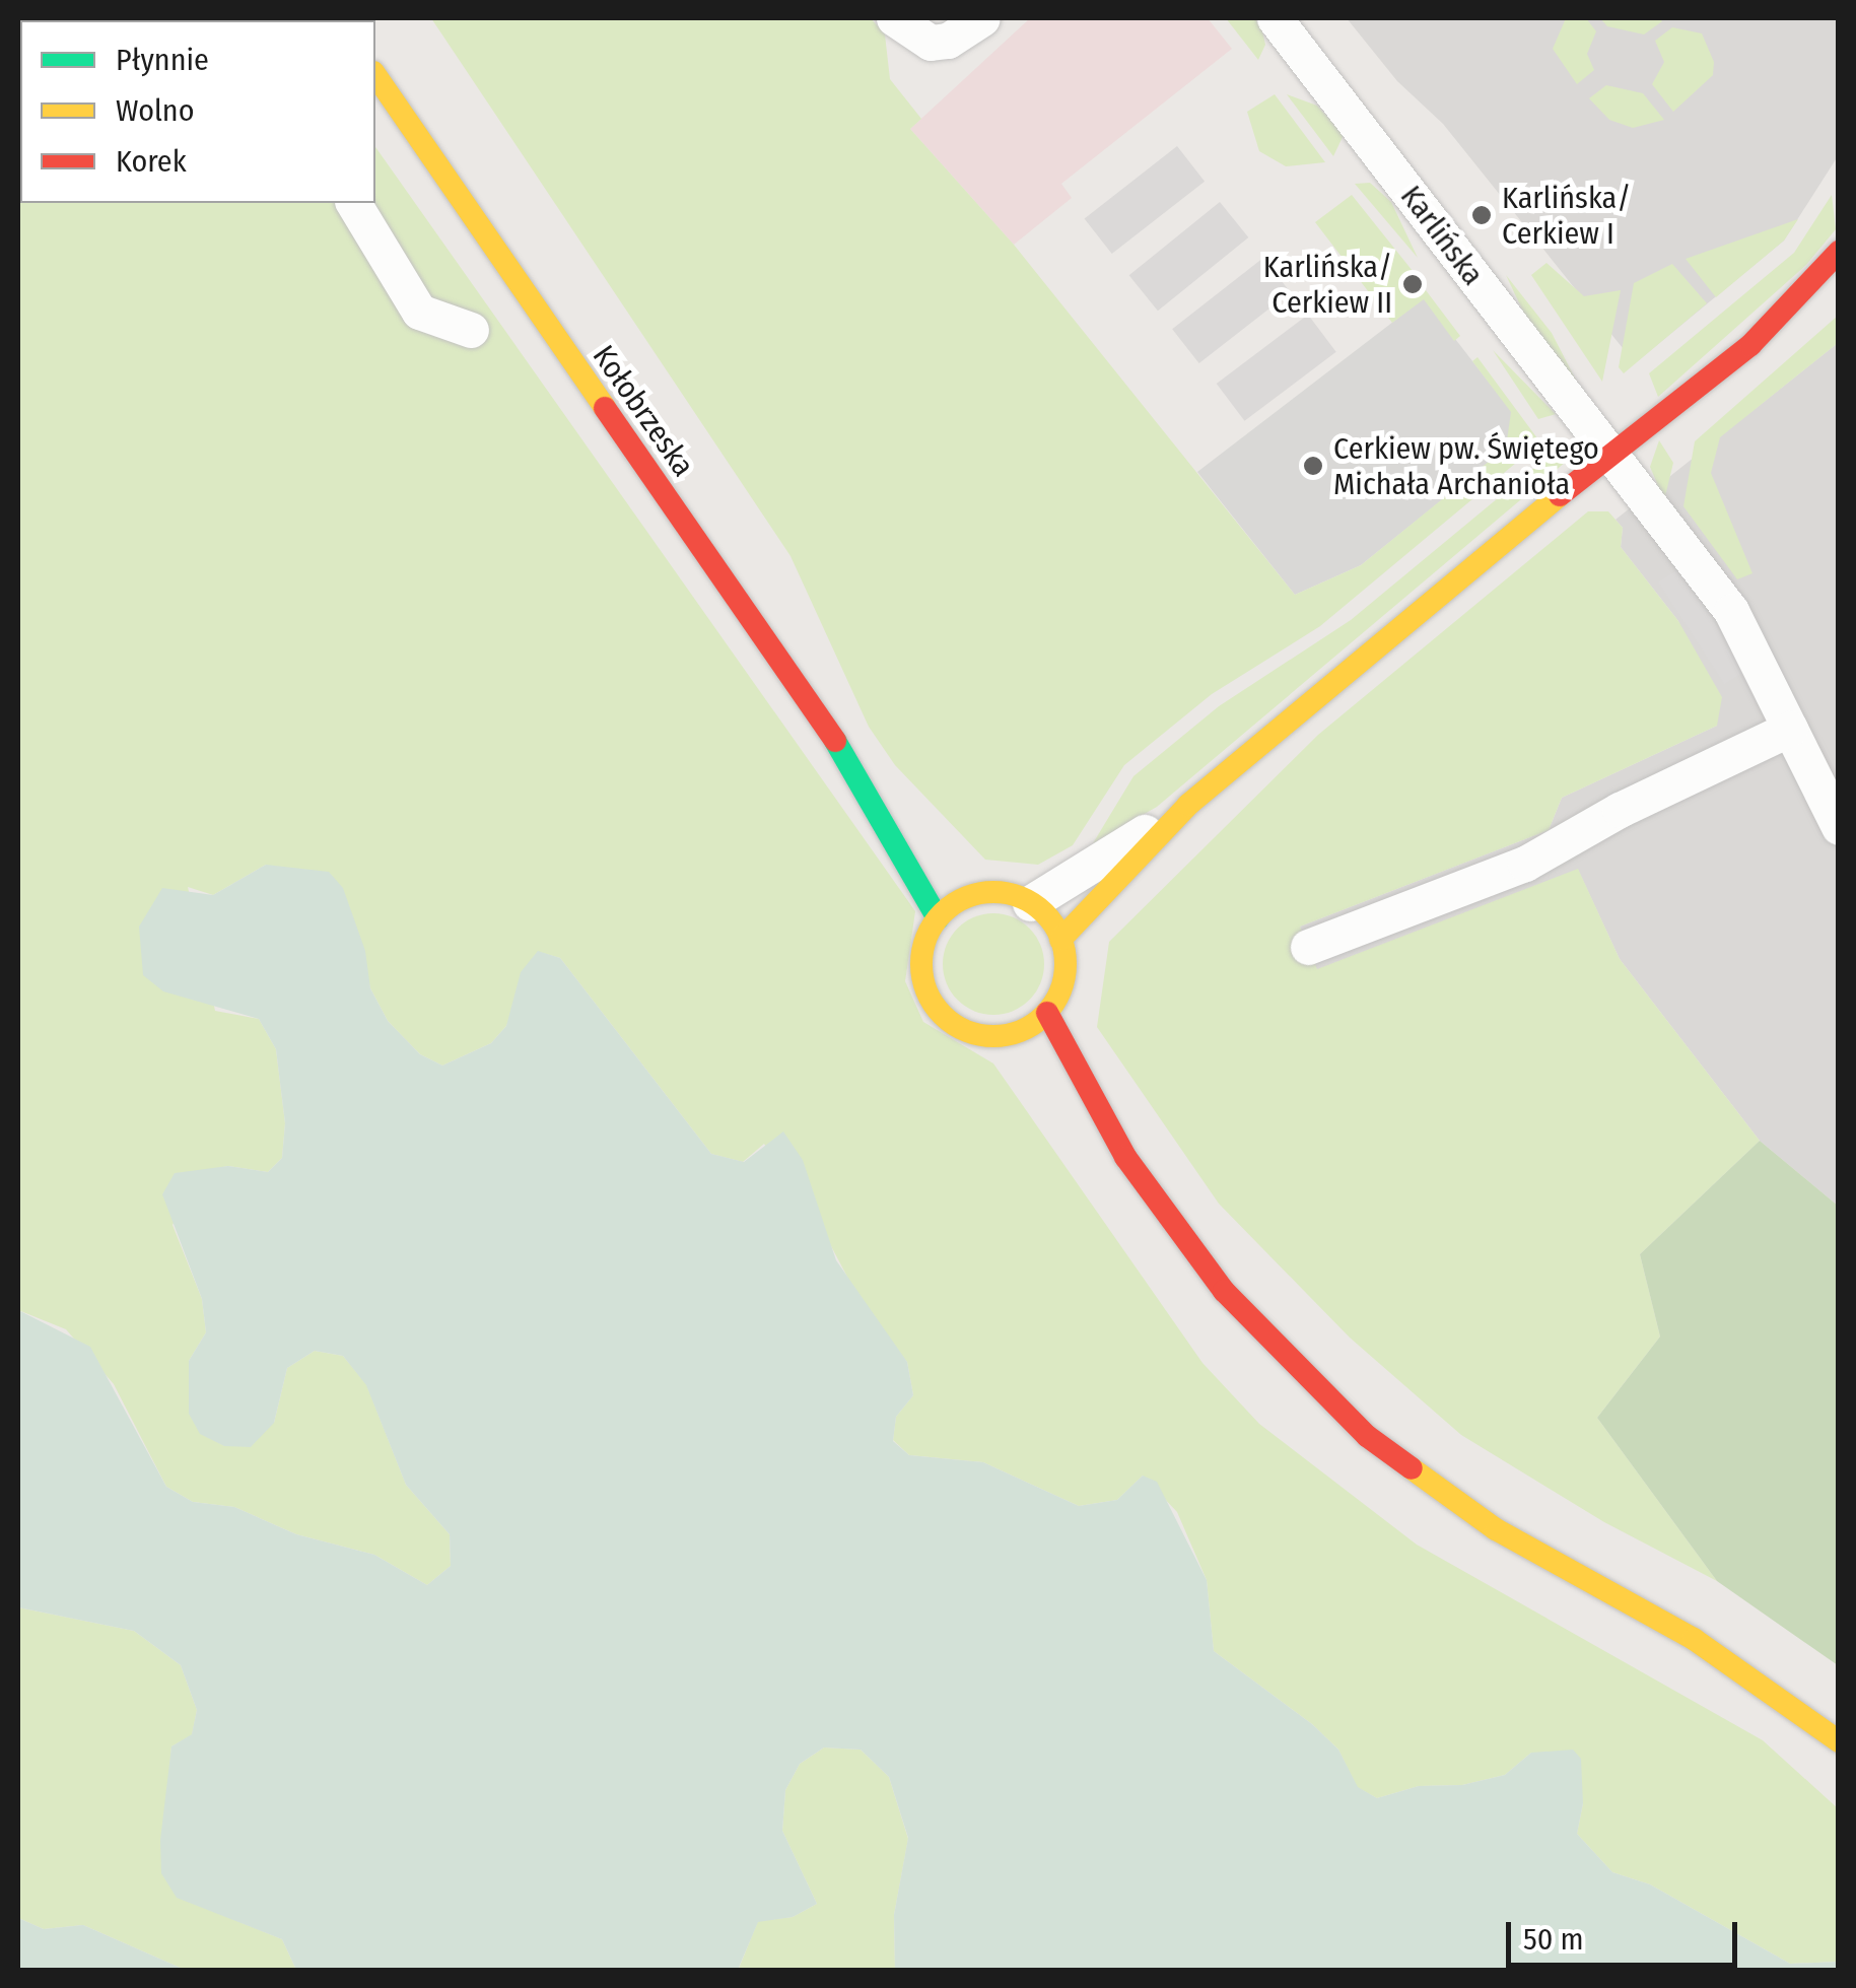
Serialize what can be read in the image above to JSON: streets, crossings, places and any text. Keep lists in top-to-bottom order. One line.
{"streets":{"main road":["Kołobrzeska"],"street":["Karlińska"]},"places":["Karlińska/ Cerkiew I","Karlińska/ Cerkiew II","Cerkiew pw. Świętego Michała Archanioła"],"legend":["Płynnie","Wolno","Korek"],"scale_bar":"50 m"}
